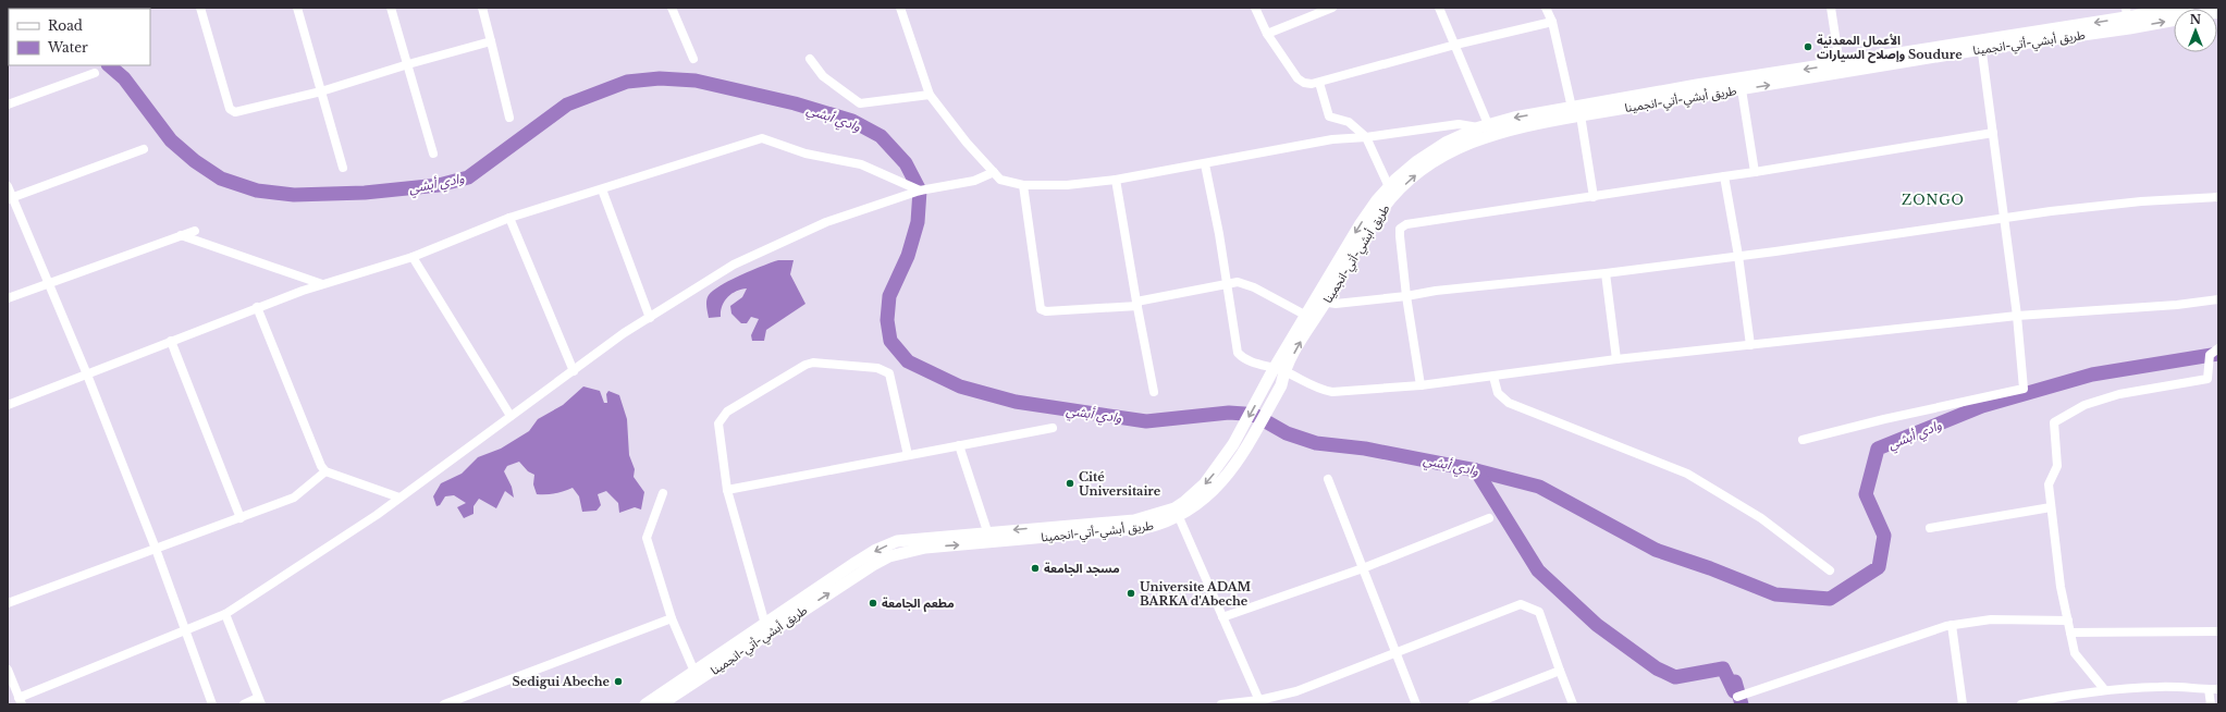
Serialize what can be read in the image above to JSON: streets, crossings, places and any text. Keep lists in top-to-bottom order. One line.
{"streets":{"highway":["طريق أبشي-أتي-انجمينا"]},"districts":["ZONGO"],"water":["وادي أبشي"],"places":["الأعمال المعدنية وإصلاح السيارات Soudure","Cité Universitaire","مسجد الجامعة","Universite ADAM BARKA d'Abeche","مطعم الجامعة","Sedigui Abeche"],"legend":["Road","Water"],"north":"top"}
